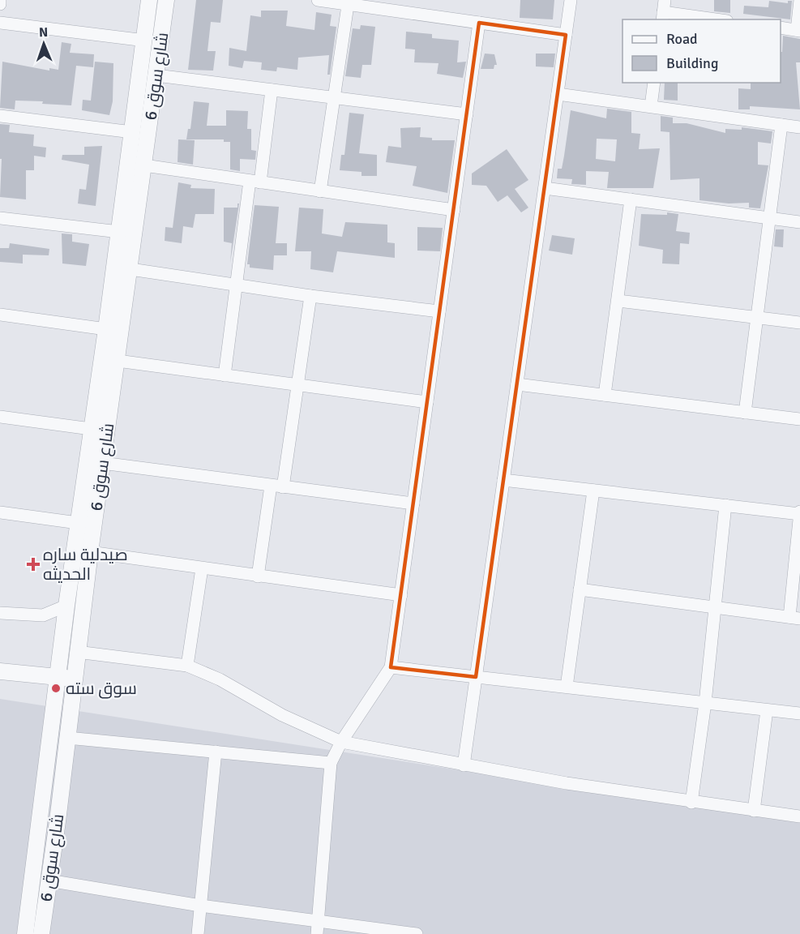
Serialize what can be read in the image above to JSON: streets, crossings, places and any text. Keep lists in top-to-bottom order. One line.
{"streets":{"street":["شارع سوق 6"]},"places":{"health":["صيدلية ساره الحديثه"],"other":["سوق سته"]},"legend":["Road","Building"],"north":"top"}
